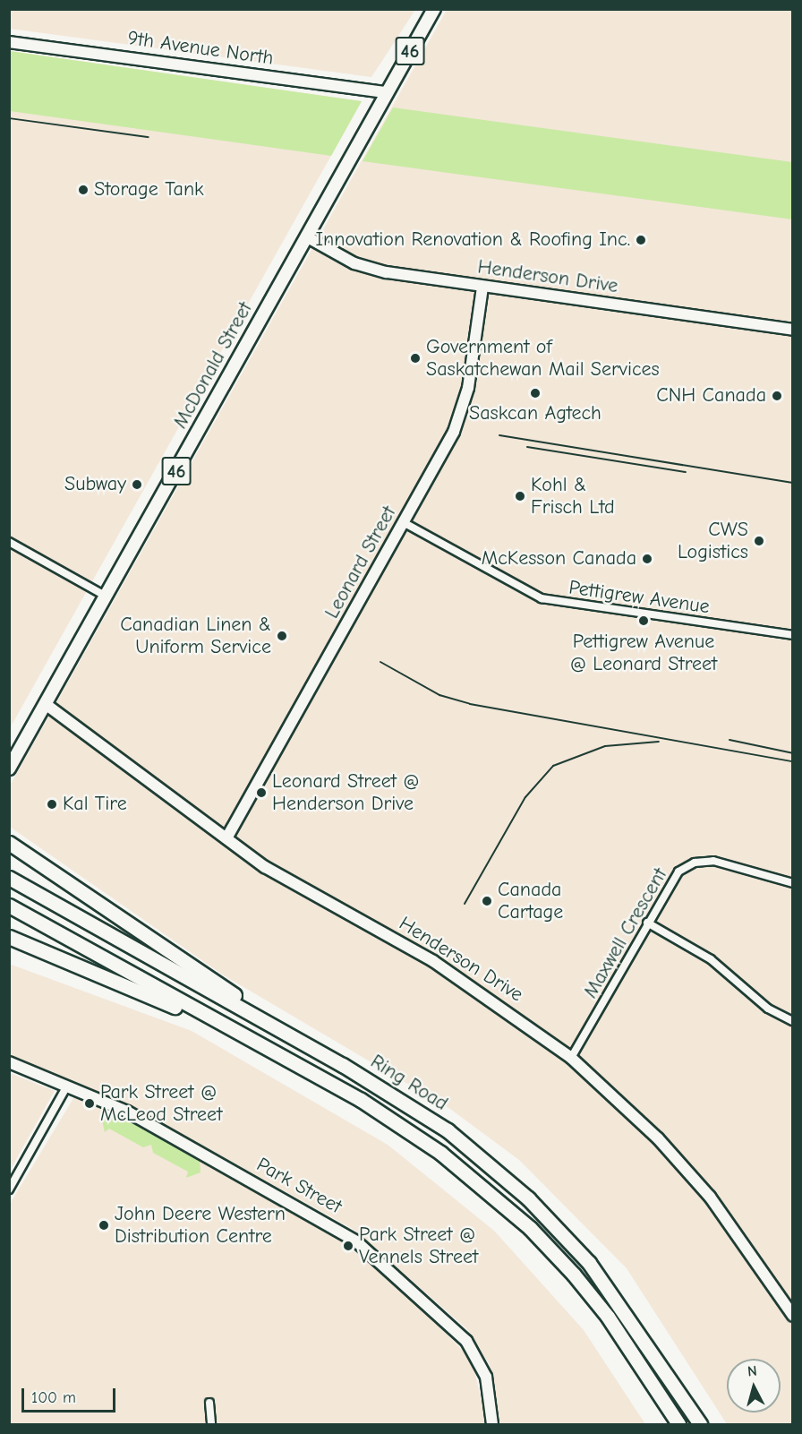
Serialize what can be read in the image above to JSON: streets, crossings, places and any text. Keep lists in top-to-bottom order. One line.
{"streets":{"highway":["Ring Road"],"main road":["46","McDonald Street"],"street":["9th Avenue North","Henderson Drive","Leonard Street","Pettigrew Avenue","Maxwell Crescent","Park Street"]},"crossings":[["9th Avenue North","McDonald Street"],["Henderson Drive","McDonald Street"],["Henderson Drive","Leonard Street"],["Henderson Drive","Maxwell Crescent"],["Leonard Street","Pettigrew Avenue"]],"places":["Storage Tank","Innovation Renovation & Roofing Inc.","Government of Saskatchewan Mail Services","Saskcan Agtech","CNH Canada","Subway","Kohl & Frisch Ltd","CWS Logistics","McKesson Canada","Pettigrew Avenue @ Leonard Street","Canadian Linen & Uniform Service","Leonard Street @ Henderson Drive","Kal Tire","Canada Cartage","Park Street @ McLeod Street","John Deere Western Distribution Centre","Park Street @ Vennels Street"],"scale_bar":"100 m","north":"top"}
